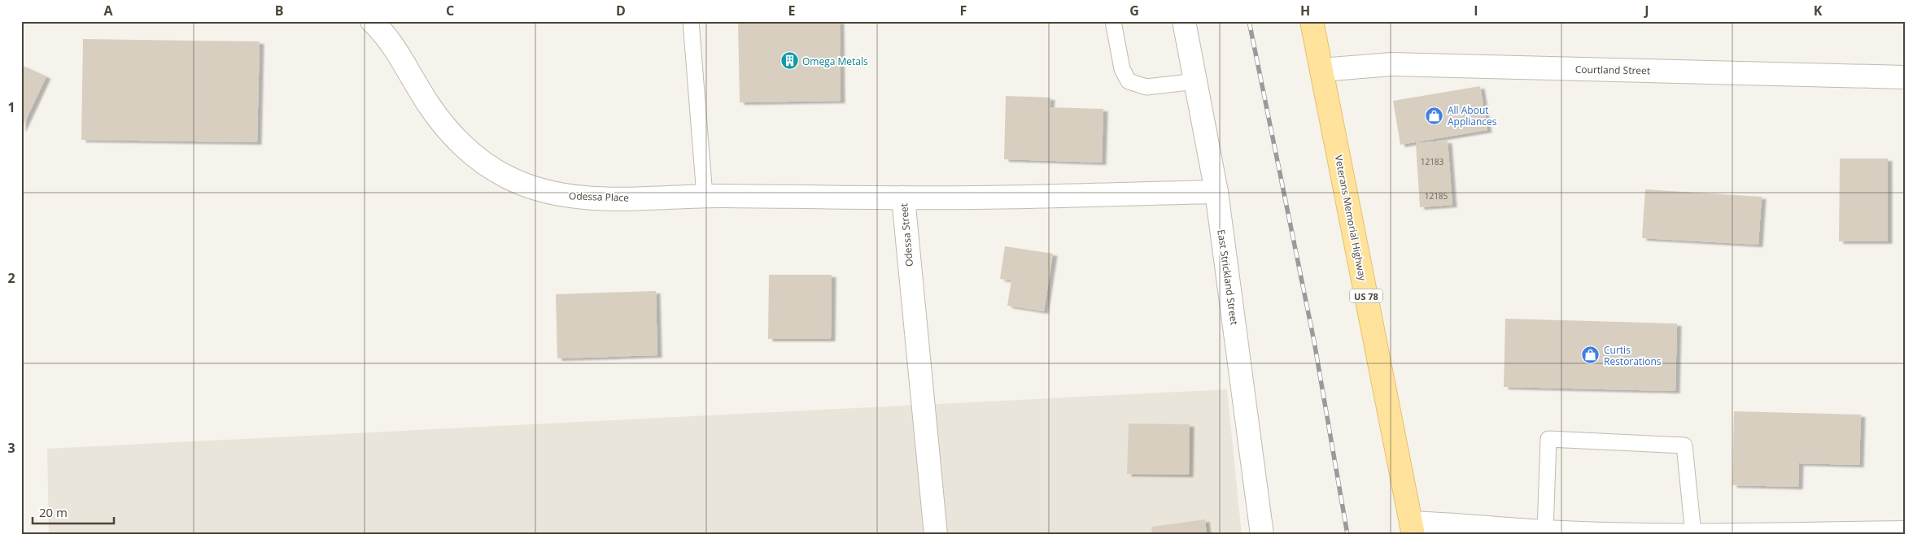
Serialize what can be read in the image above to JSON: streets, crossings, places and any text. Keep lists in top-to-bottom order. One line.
{"streets":{"main road":["Veterans Memorial Highway","US 78"],"street":["Courtland Street","Odessa Place","Odessa Street","East Strickland Street"]},"crossings":[["Courtland Street","Veterans Memorial Highway"],["Odessa Place","Odessa Street"],["Odessa Street","East Strickland Street"]],"places":{"building":["Omega Metals"],"shop":["All About Appliances","Curtis Restorations"]},"house_numbers":["12183","12185"],"scale_bar":"20 m","grid":{"columns":["A","B","C","D","E","F","G","H","I","J","K"],"rows":["1","2","3"]}}
